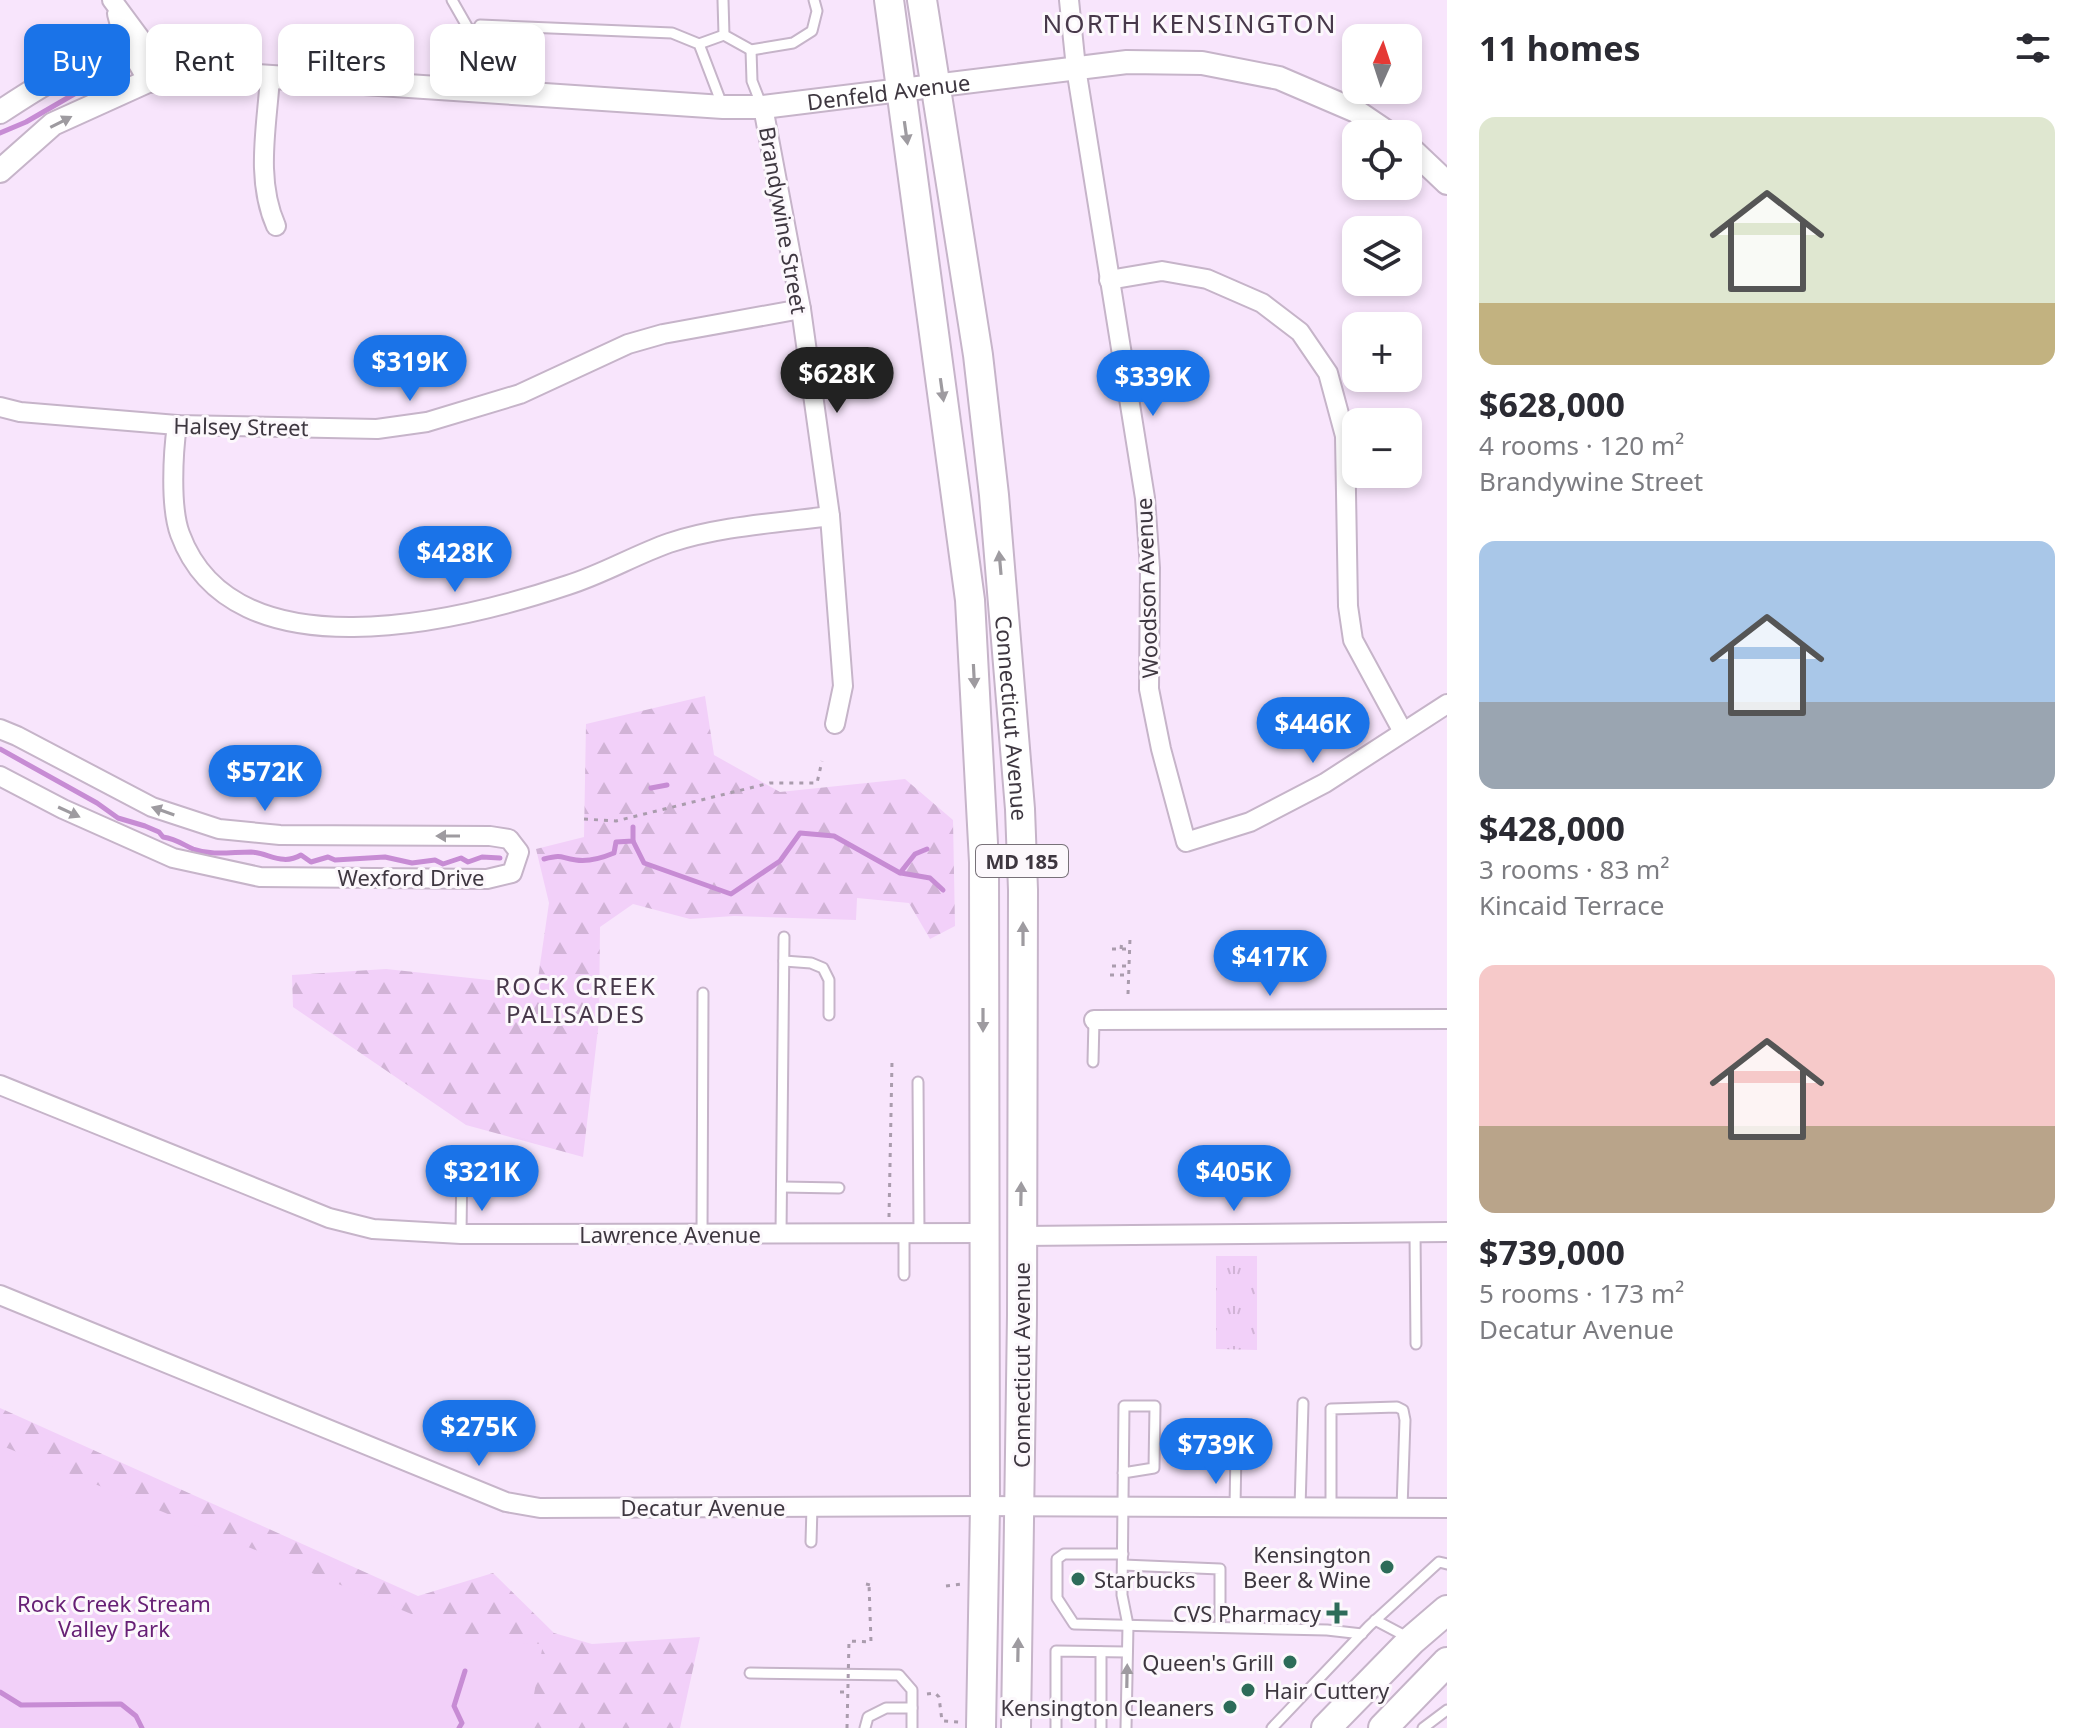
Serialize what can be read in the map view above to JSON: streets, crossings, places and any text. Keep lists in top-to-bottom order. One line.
{"streets":{"main road":["Connecticut Avenue","MD 185"],"street":["Denfeld Avenue","Brandywine Street","Halsey Street","Woodson Avenue","Wexford Drive","Lawrence Avenue","Decatur Avenue"]},"crossings":[["Denfeld Avenue","Brandywine Street"],["Denfeld Avenue","Woodson Avenue"],["Denfeld Avenue","Connecticut Avenue"],["Brandywine Street","Halsey Street"],["Connecticut Avenue","Lawrence Avenue"],["Connecticut Avenue","Decatur Avenue"]],"districts":["NORTH KENSINGTON","ROCK CREEK PALISADES"],"parks":["Rock Creek Stream Valley Park"],"places":{"other":["Kensington Beer & Wine","Starbucks","Queen's Grill","Hair Cuttery","Kensington Cleaners"],"health":["CVS Pharmacy"]},"north":"top","page":{"heading":"11 homes","map_buttons":["+","−"],"chip":["Buy","Rent","Filters","New"],"list":[{"name":"$628,000","note":"4 rooms · 120 m² · Brandywine Street"},{"name":"$428,000","note":"3 rooms · 83 m² · Kincaid Terrace"},{"name":"$739,000","note":"5 rooms · 173 m² · Decatur Avenue"}],"price":["$319K","$628K","$339K","$428K","$446K","$572K","$417K","$321K","$405K","$275K","$739K"]}}
